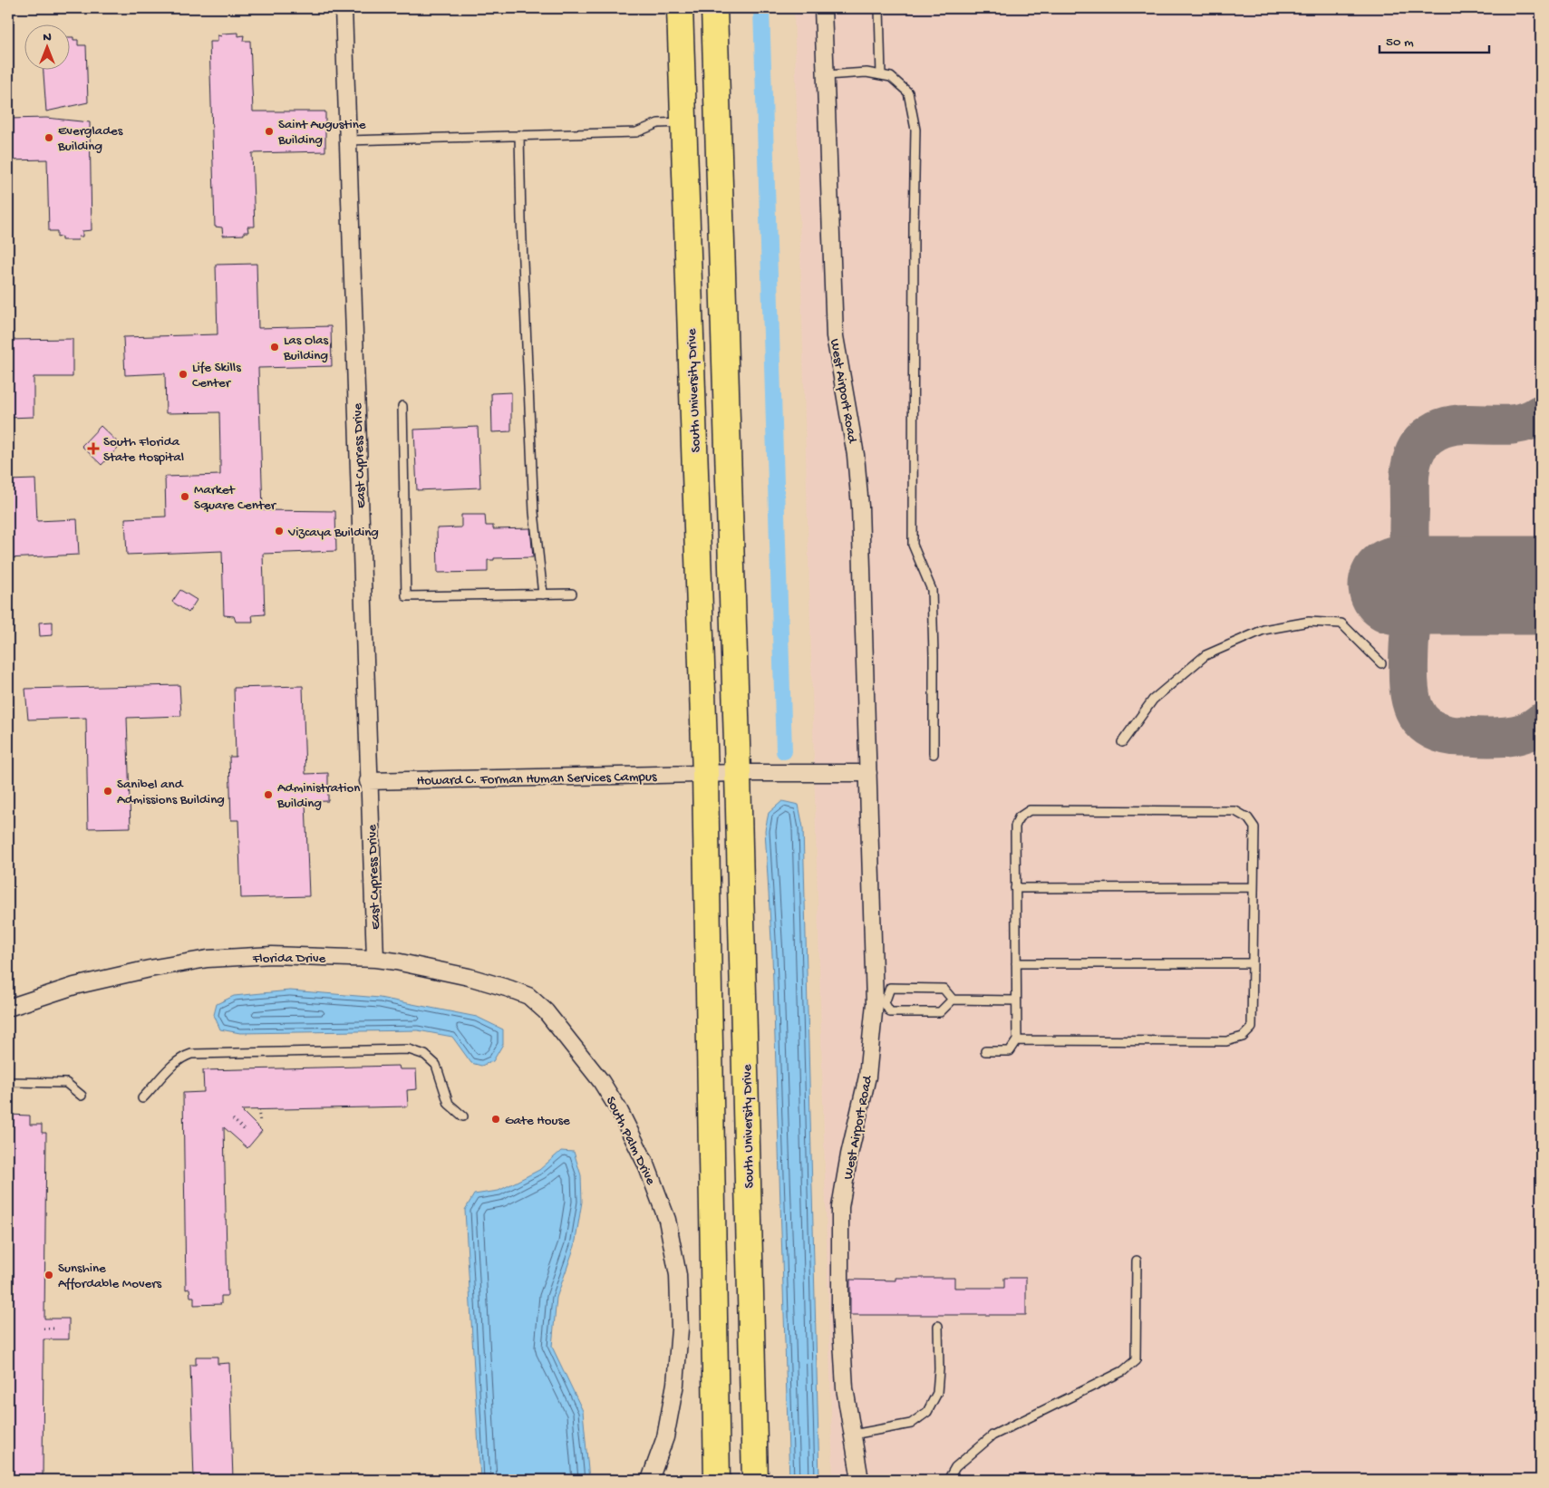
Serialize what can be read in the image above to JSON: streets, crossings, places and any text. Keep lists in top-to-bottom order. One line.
{"streets":{"main road":["South University Drive"],"street":["West Airport Road","East Cypress Drive","Howard C. Forman Human Services Campus","Florida Drive","South Palm Drive"]},"crossings":[["South University Drive","Howard C. Forman Human Services Campus"],["East Cypress Drive","Howard C. Forman Human Services Campus"],["East Cypress Drive","Florida Drive"],["Florida Drive","South Palm Drive"]],"places":{"other":["Saint Augustine Building","Everglades Building","Las Olas Building","Life Skills Center","Market Square Center","Vizcaya Building","Sanibel and Admissions Building","Administration Building","Gate House","Sunshine Affordable Movers"],"health":["South Florida State Hospital"]},"scale_bar":"50 m","north":"top"}
